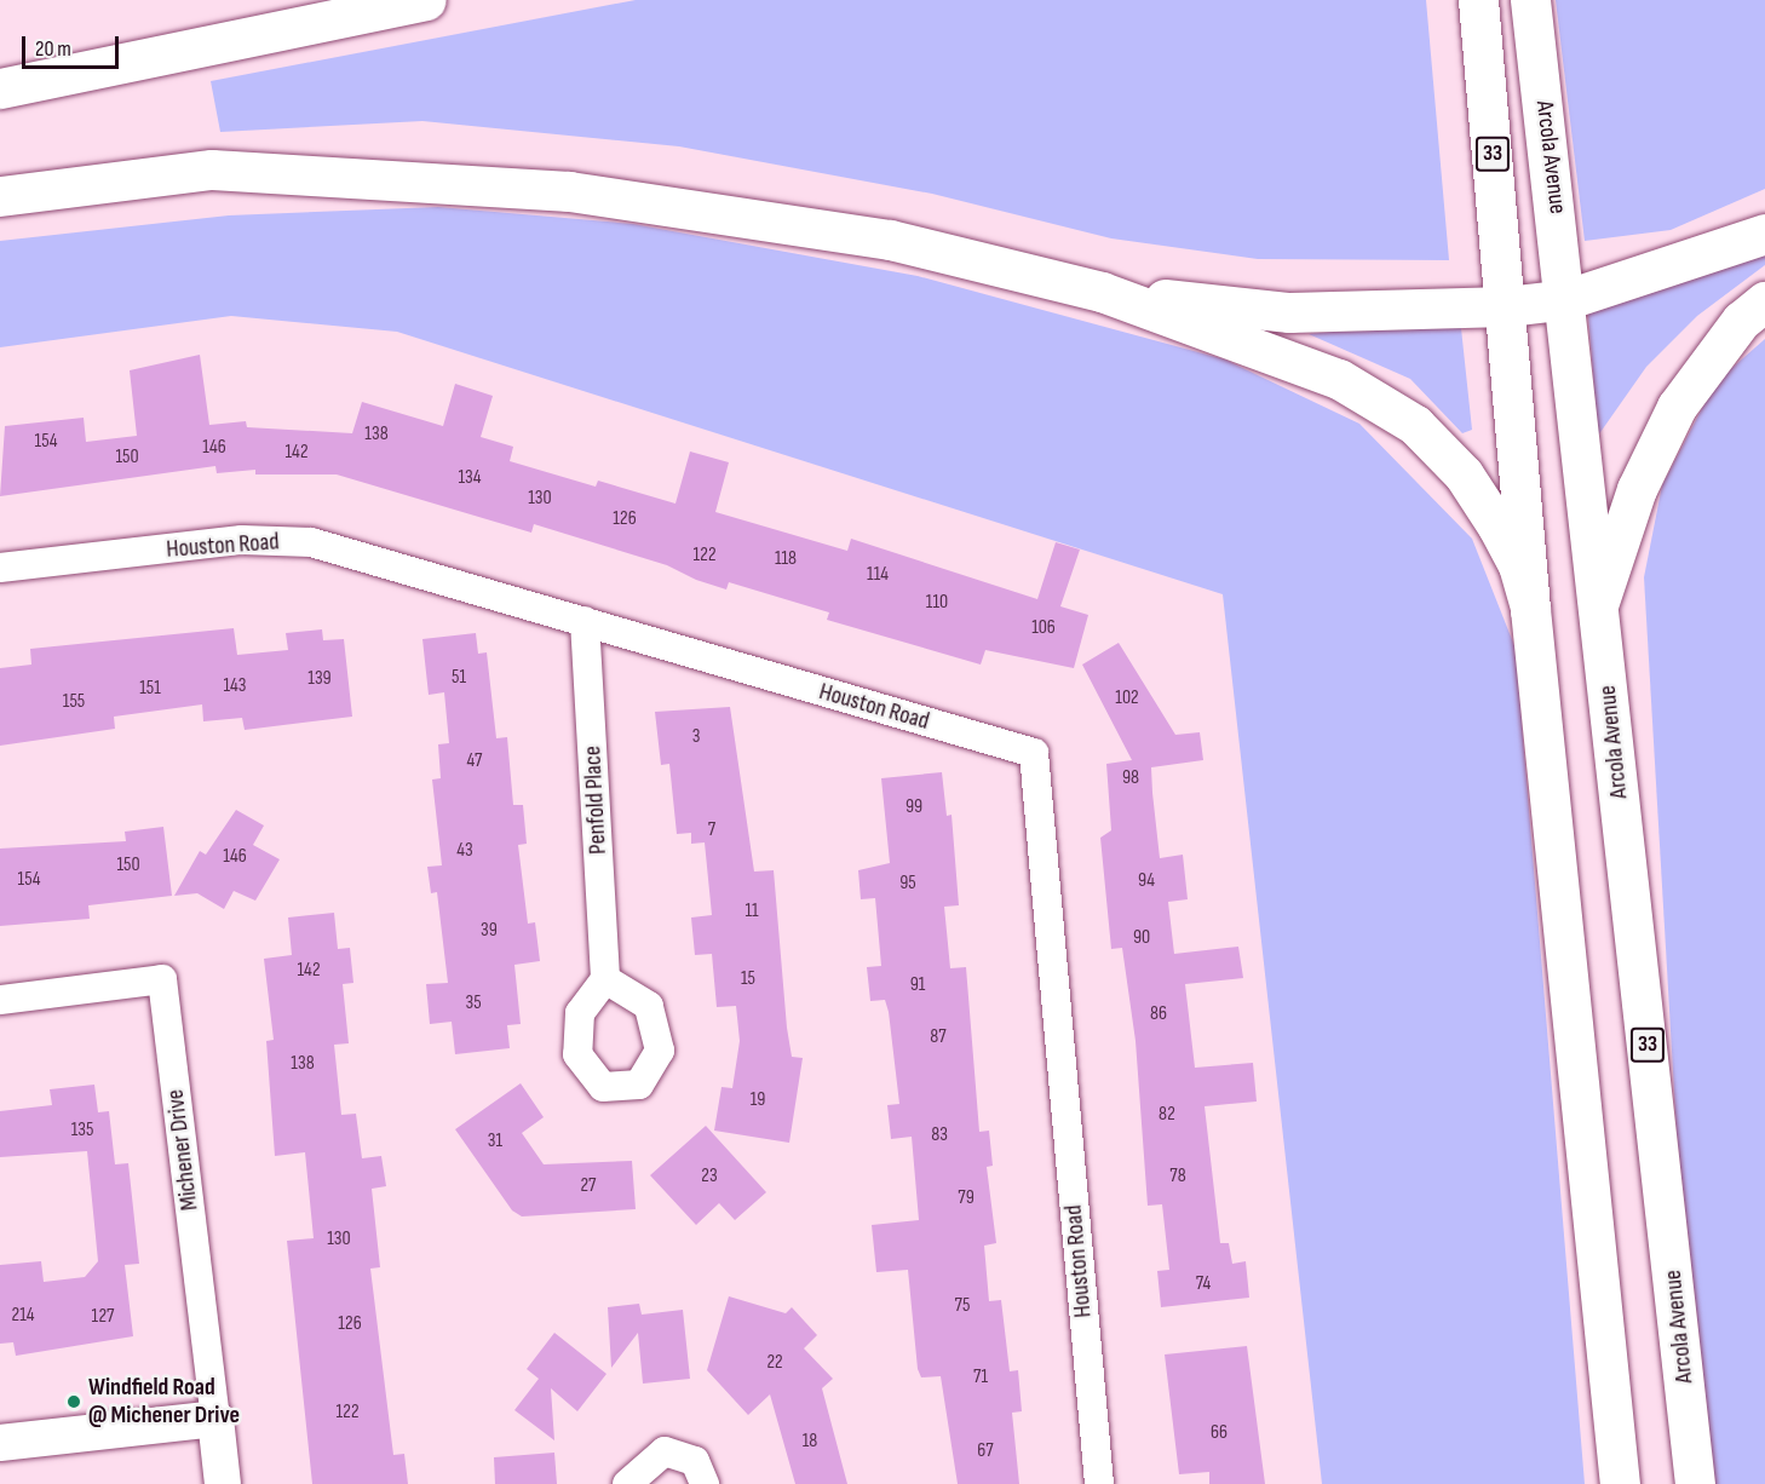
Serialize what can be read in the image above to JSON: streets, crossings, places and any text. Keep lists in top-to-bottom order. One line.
{"streets":{"main road":["33","Arcola Avenue"],"street":["Houston Road","Penfold Place","Michener Drive"]},"crossings":[["Houston Road","Penfold Place"]],"places":["Windfield Road @ Michener Drive"],"house_numbers":["138","154","146","142","150","134","130","126","122","118","114","110","106","51","139","143","151","102","155","3","47","98","99","7","43","146","150","154","94","95","11","39","90","142","15","91","35","86","87","138","19","82","135","83","31","23","78","27","79","130","74","75","214","127","126","22","71","122","66","18","67"],"scale_bar":"20 m"}
